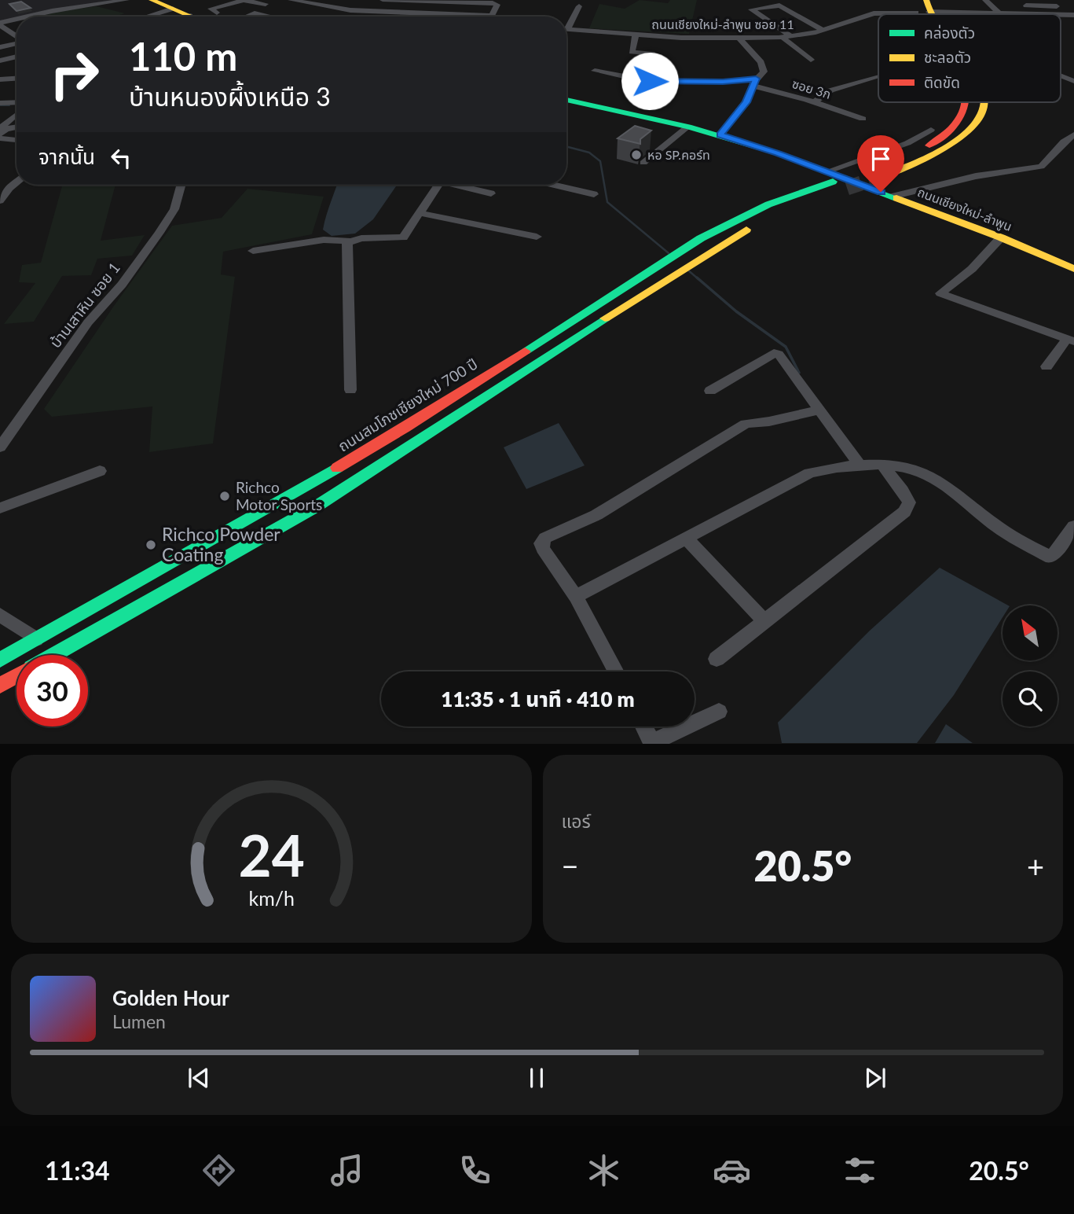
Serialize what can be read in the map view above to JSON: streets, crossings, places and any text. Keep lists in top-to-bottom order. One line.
{"streets":{"main road":["ถนนเชียงใหม่-ลำพูน","ถนนสมโภชเชียงใหม่ 700 ปี"],"street":["ถนนเชียงใหม่-ลำพูน ซอย 11","ซอย 3ก","บ้านเสาหิน ซอย 1"]},"crossings":[["ถนนเชียงใหม่-ลำพูน","ถนนสมโภชเชียงใหม่ 700 ปี"]],"places":["หอ SP.คอร์ท","Richco Motor Sports","Richco Powder Coating"],"legend":["คล่องตัว","ชะลอตัว","ติดขัด"],"north":"top left","page":{"turn":["110 m","บ้านหนองผึ้งเหนือ 3"],"then":"จากนั้น","limit":"30","trip":"11:35 · 1 นาที · 410 m","tile":"แอร์","heat":["−","20.5°","+"],"song":["Golden Hour","Lumen"],"tabs":["11:34","20.5°"],"gauge":["24","km/h"]}}
